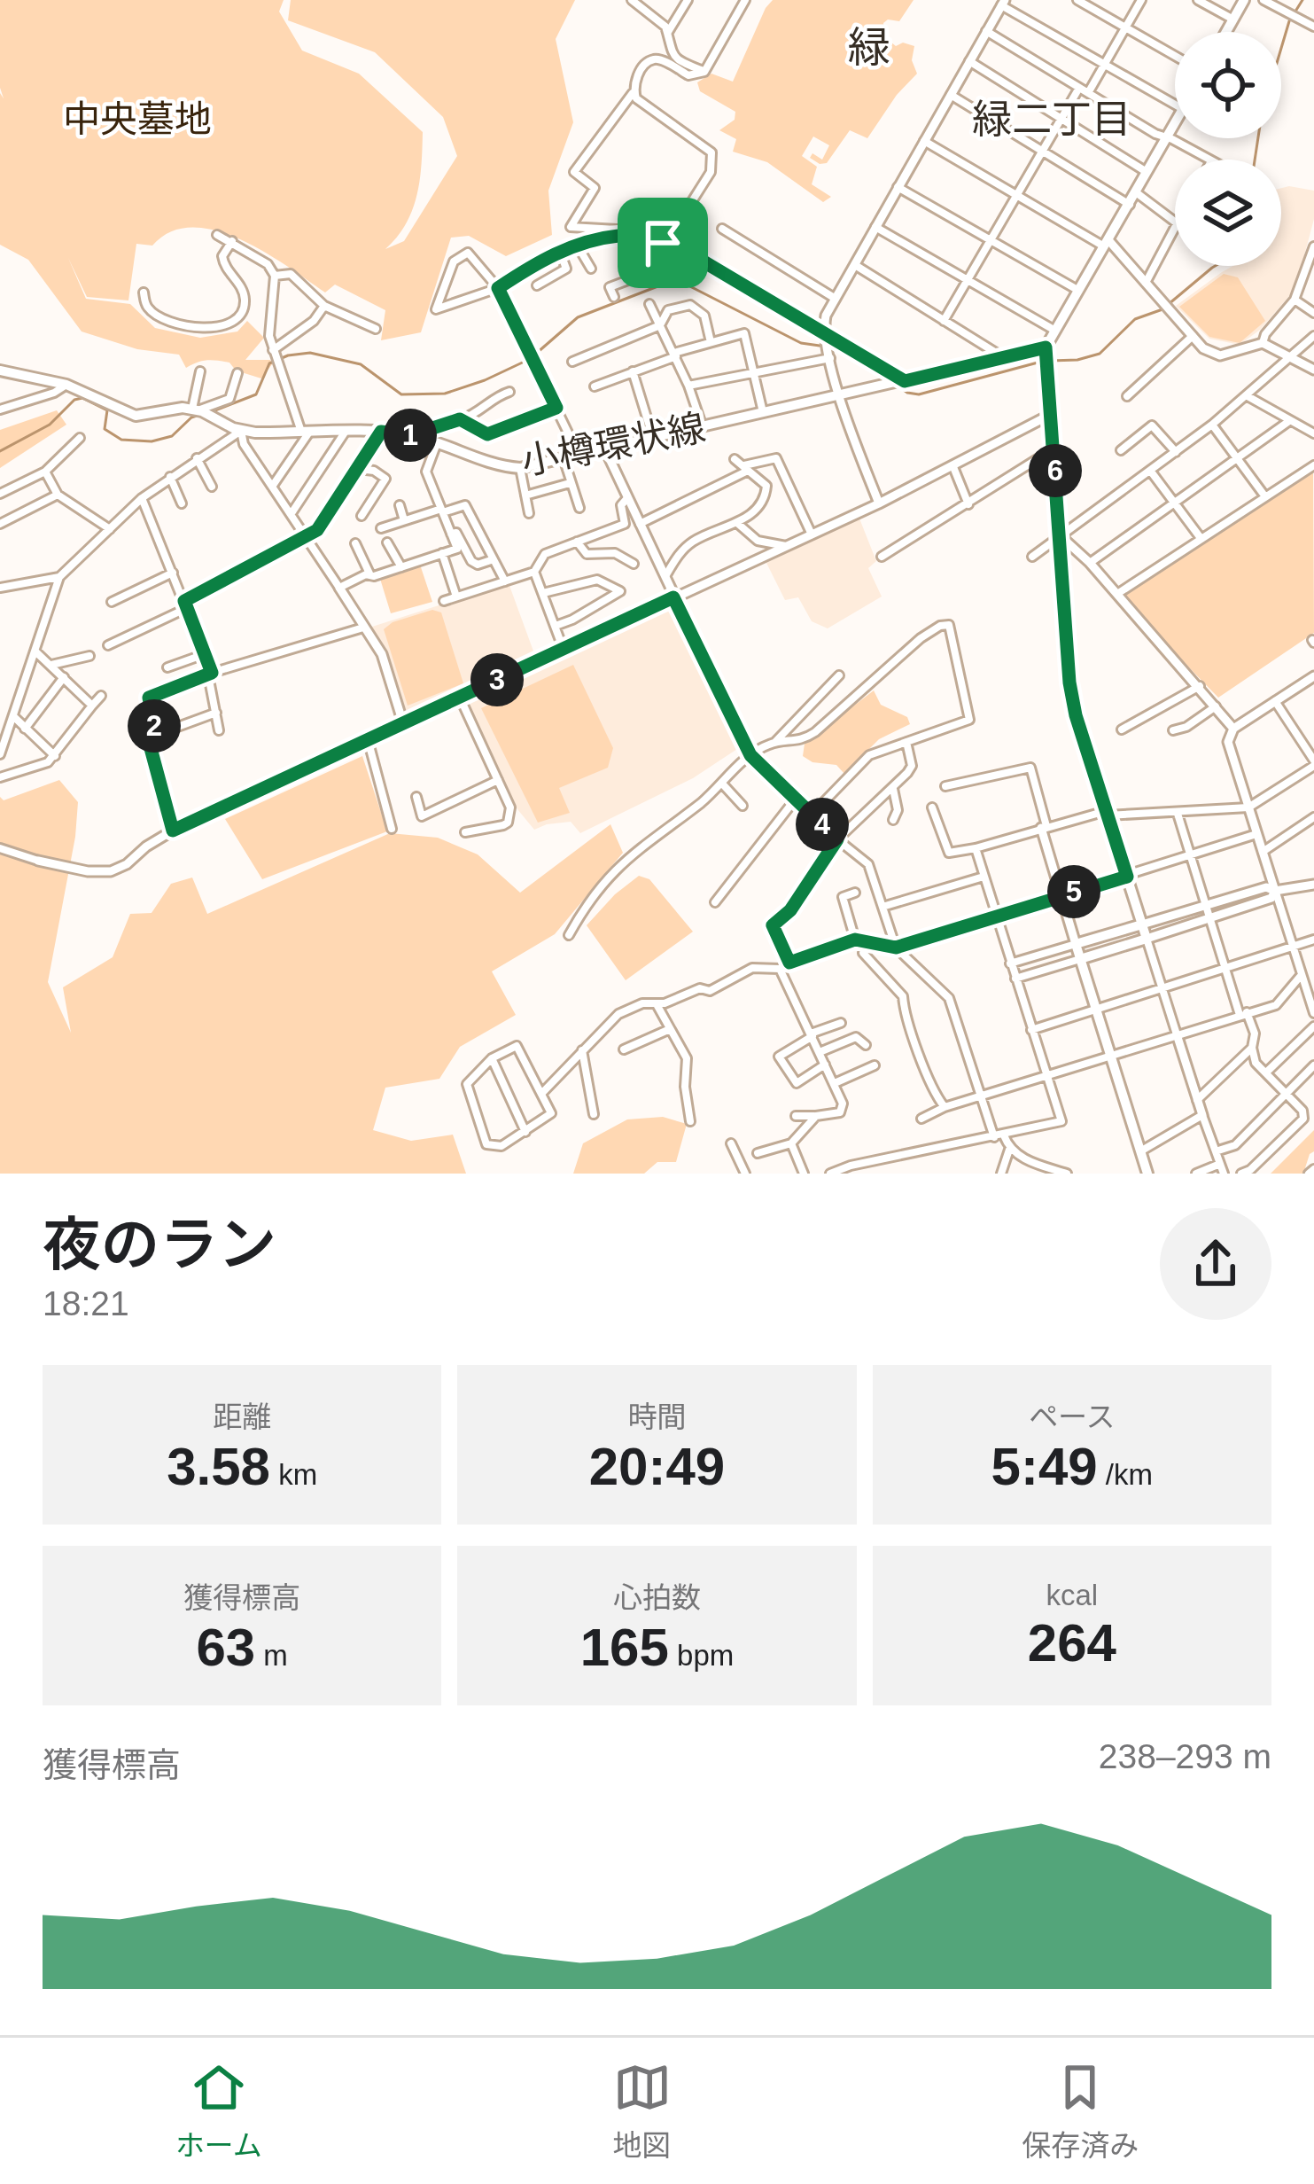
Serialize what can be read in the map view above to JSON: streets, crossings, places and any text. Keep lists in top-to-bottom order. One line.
{"streets":{"main road":["小樽環状線"]},"districts":["緑","緑二丁目"],"parks":["中央墓地"],"page":{"pins":["1","6","3","2","4","5"],"heading":["夜のラン","18:21"],"stats":[["距離","3.58 km"],["時間","20:49"],["ペース","5:49 /km"],["獲得標高","63 m"],["心拍数","165 bpm"],["kcal","264"]],"chart":["獲得標高","238–293 m"],"tabs":["ホーム","地図","保存済み"]}}
